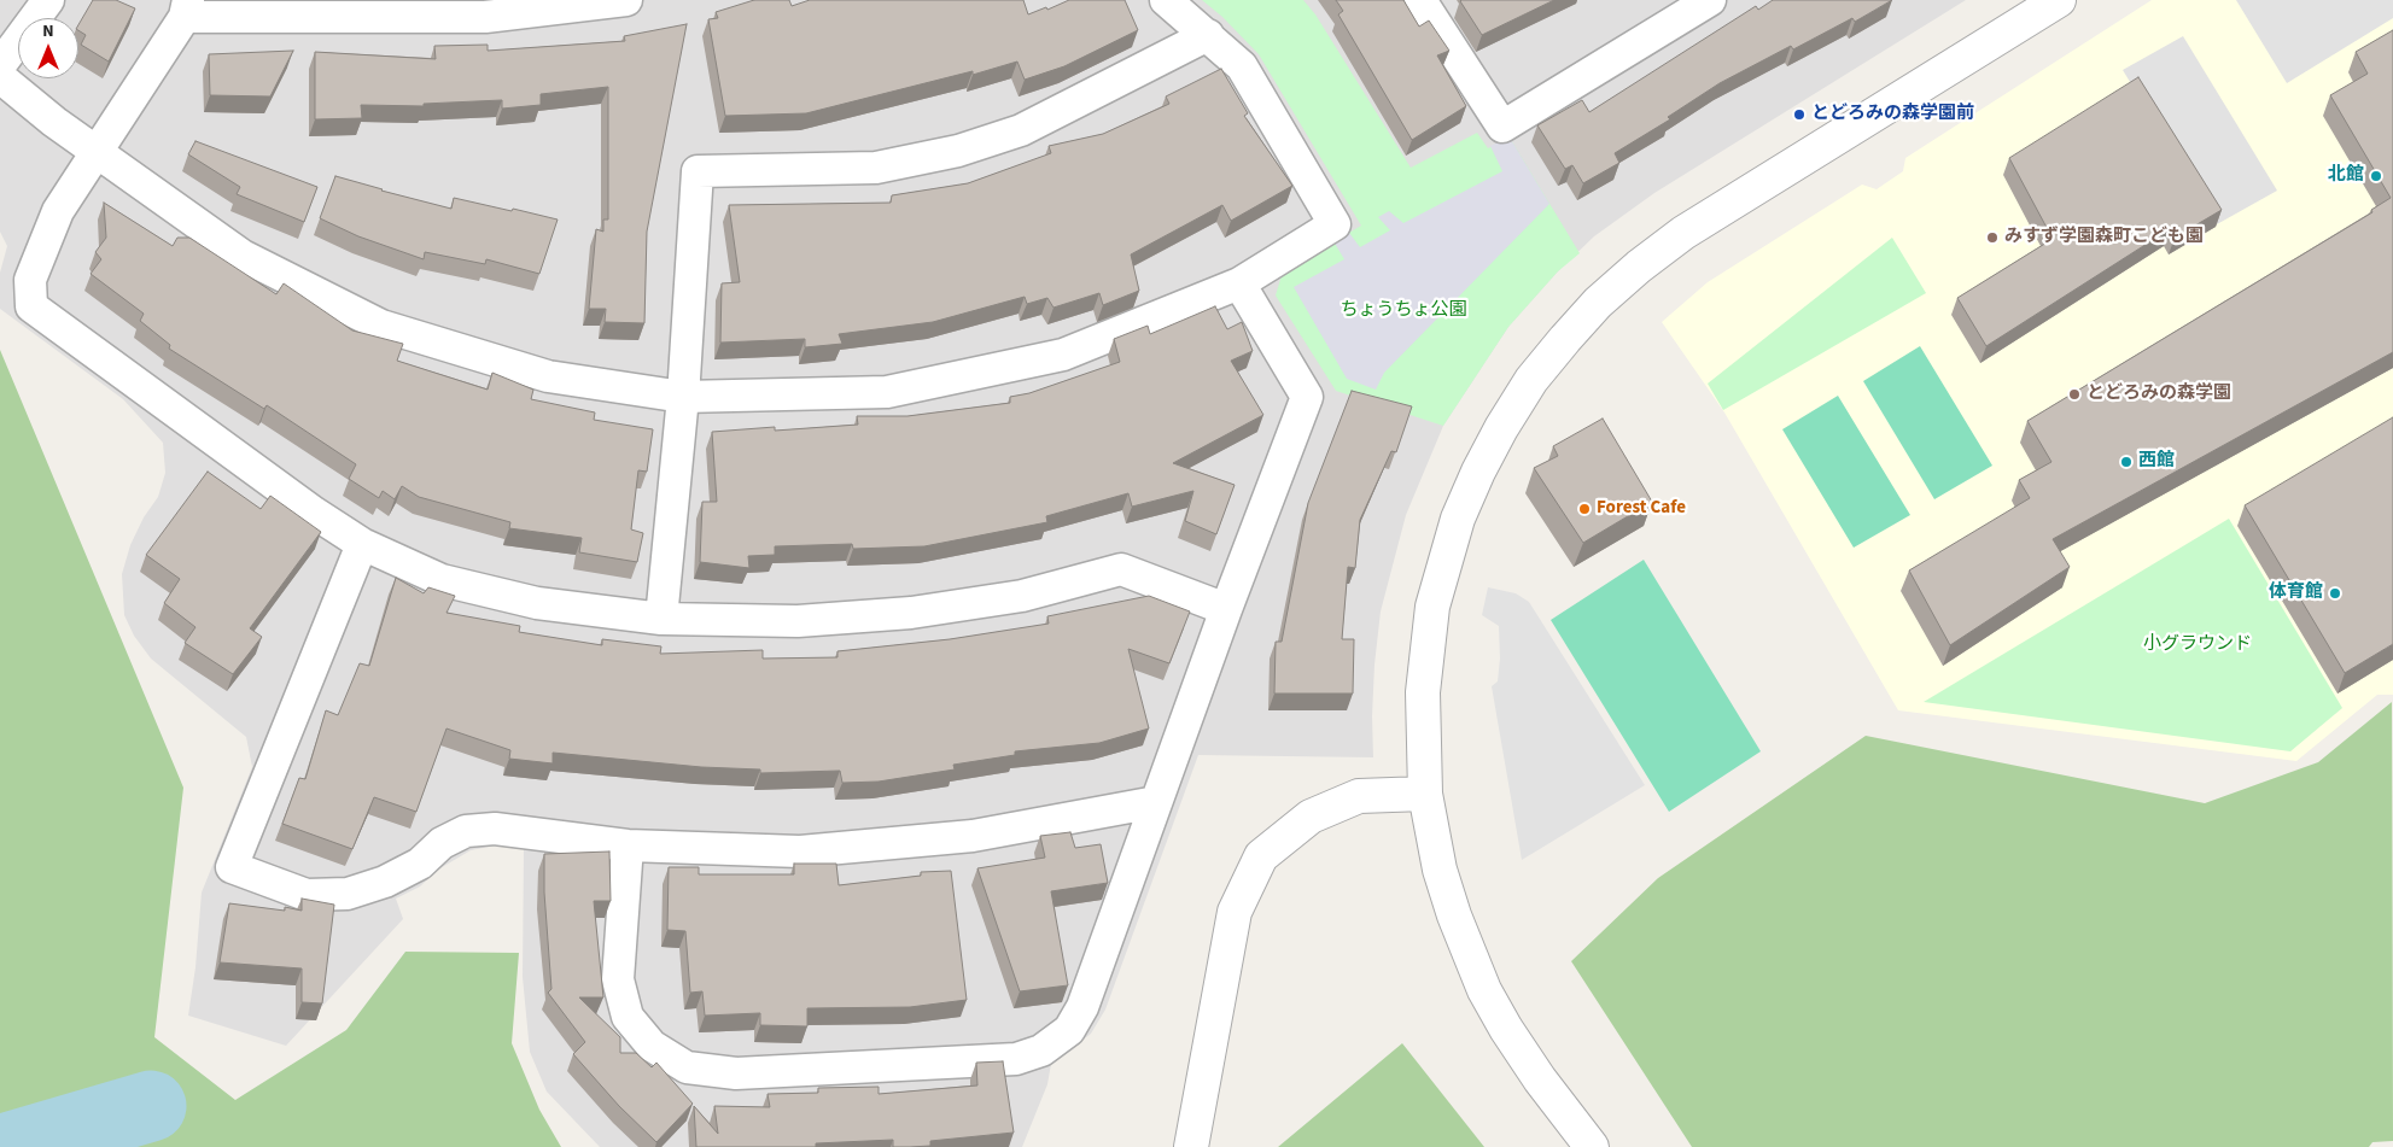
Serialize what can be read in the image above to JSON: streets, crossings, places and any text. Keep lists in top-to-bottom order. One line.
{"parks":["ちょうちょ公園","小グラウンド"],"places":["とどろみの森学園前","北館","みすず学園森町こども園","とどろみの森学園","西館","Forest Cafe","体育館"],"north":"top"}
